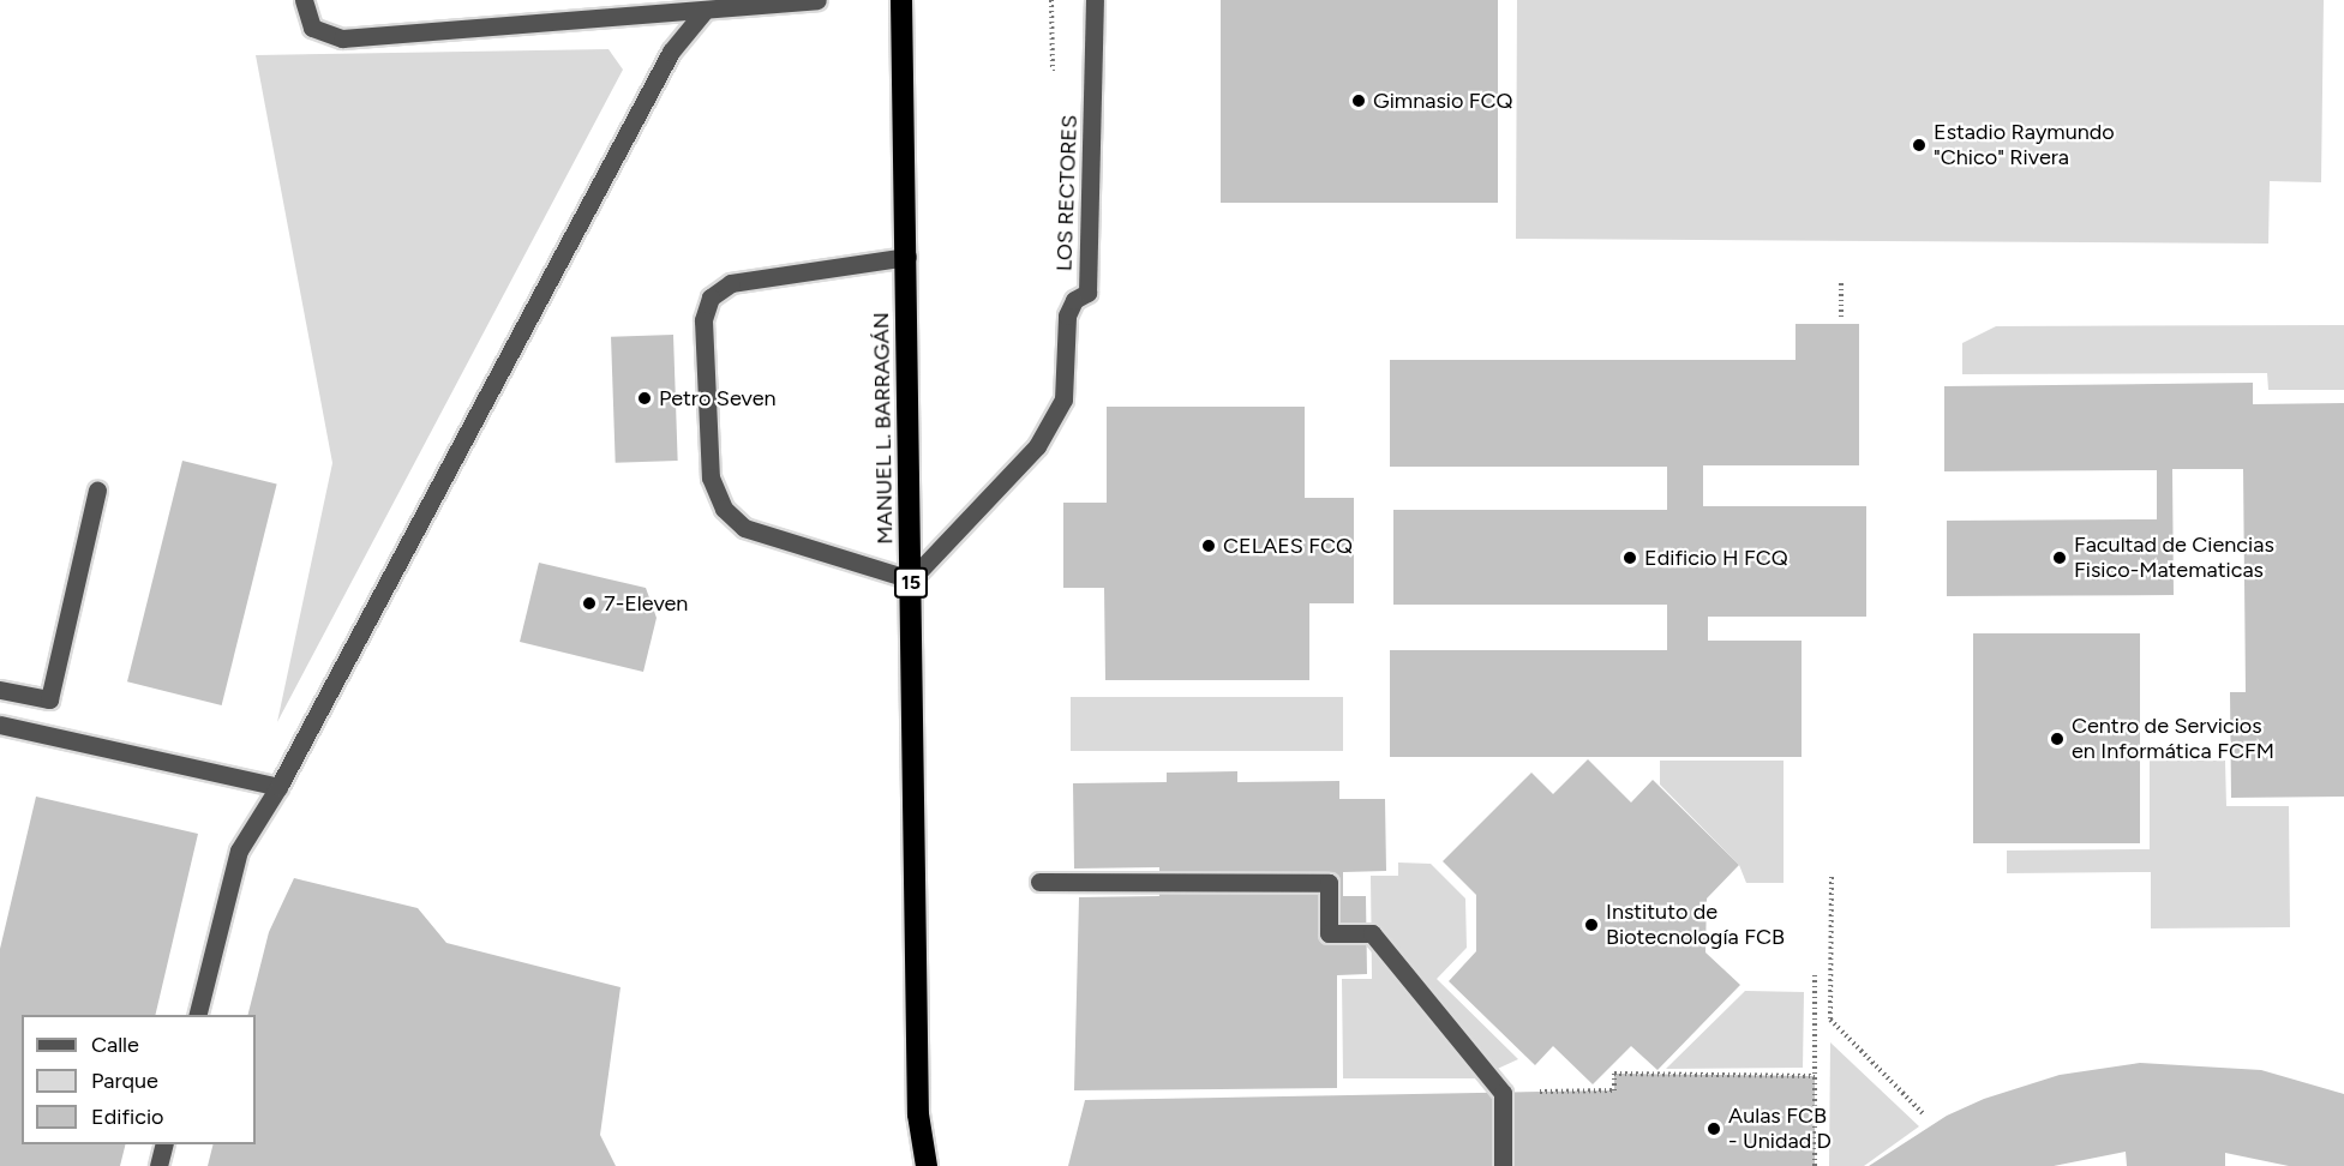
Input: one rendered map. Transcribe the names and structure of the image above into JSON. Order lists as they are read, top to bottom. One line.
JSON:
{"streets":{"highway":["MANUEL L. BARRAGÁN","15"],"street":["LOS RECTORES"]},"crossings":[["LOS RECTORES","MANUEL L. BARRAGÁN"]],"places":["Gimnasio FCQ","Estadio Raymundo \"Chico\" Rivera","Petro Seven","CELAES FCQ","Edificio H FCQ","Facultad de Ciencias Fisico-Matematicas","7-Eleven","Centro de Servicios en Informática FCFM","Instituto de Biotecnología FCB","Aulas FCB - Unidad D"],"legend":["Calle","Parque","Edificio"]}
